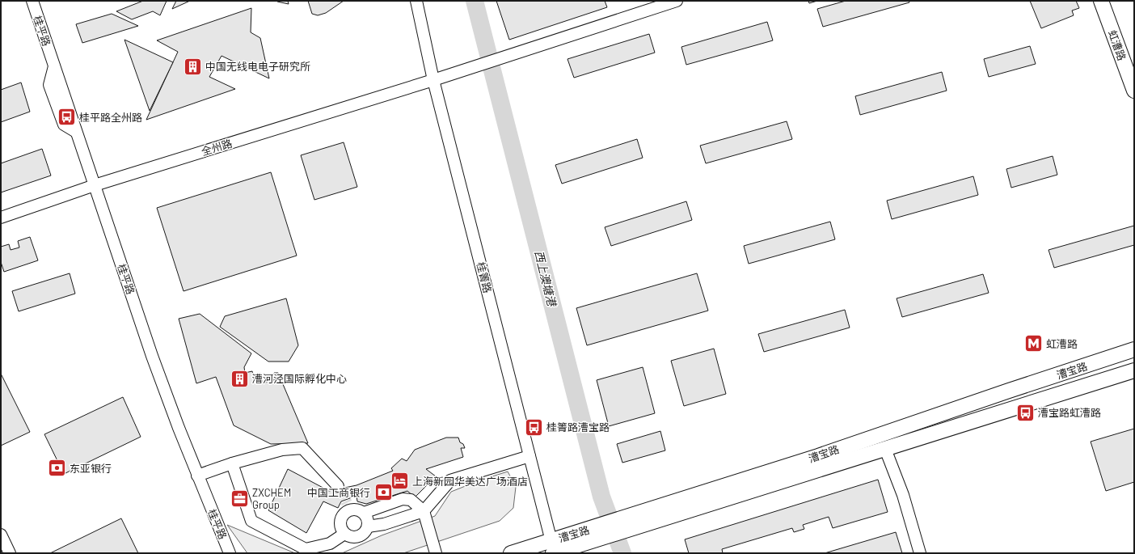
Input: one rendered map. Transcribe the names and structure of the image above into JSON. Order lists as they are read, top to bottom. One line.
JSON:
{"streets":{"main road":["虹漕路","漕宝路"],"street":["桂平路","全州路","桂箐路"]},"crossings":[["桂平路","全州路"],["全州路","桂箐路"],["桂箐路","漕宝路"]],"water":["西上澳塘港"],"places":{"building":["中国无线电电子研究所","漕河泾国际孵化中心"],"bus stop":["桂平路全州路","漕宝路虹漕路","桂箐路漕宝路"],"metro station":["虹漕路"],"bank":["东亚银行","中国工商银行"],"hotel":["上海新园华美达广场酒店"],"office":["ZXCHEM Group"]}}
